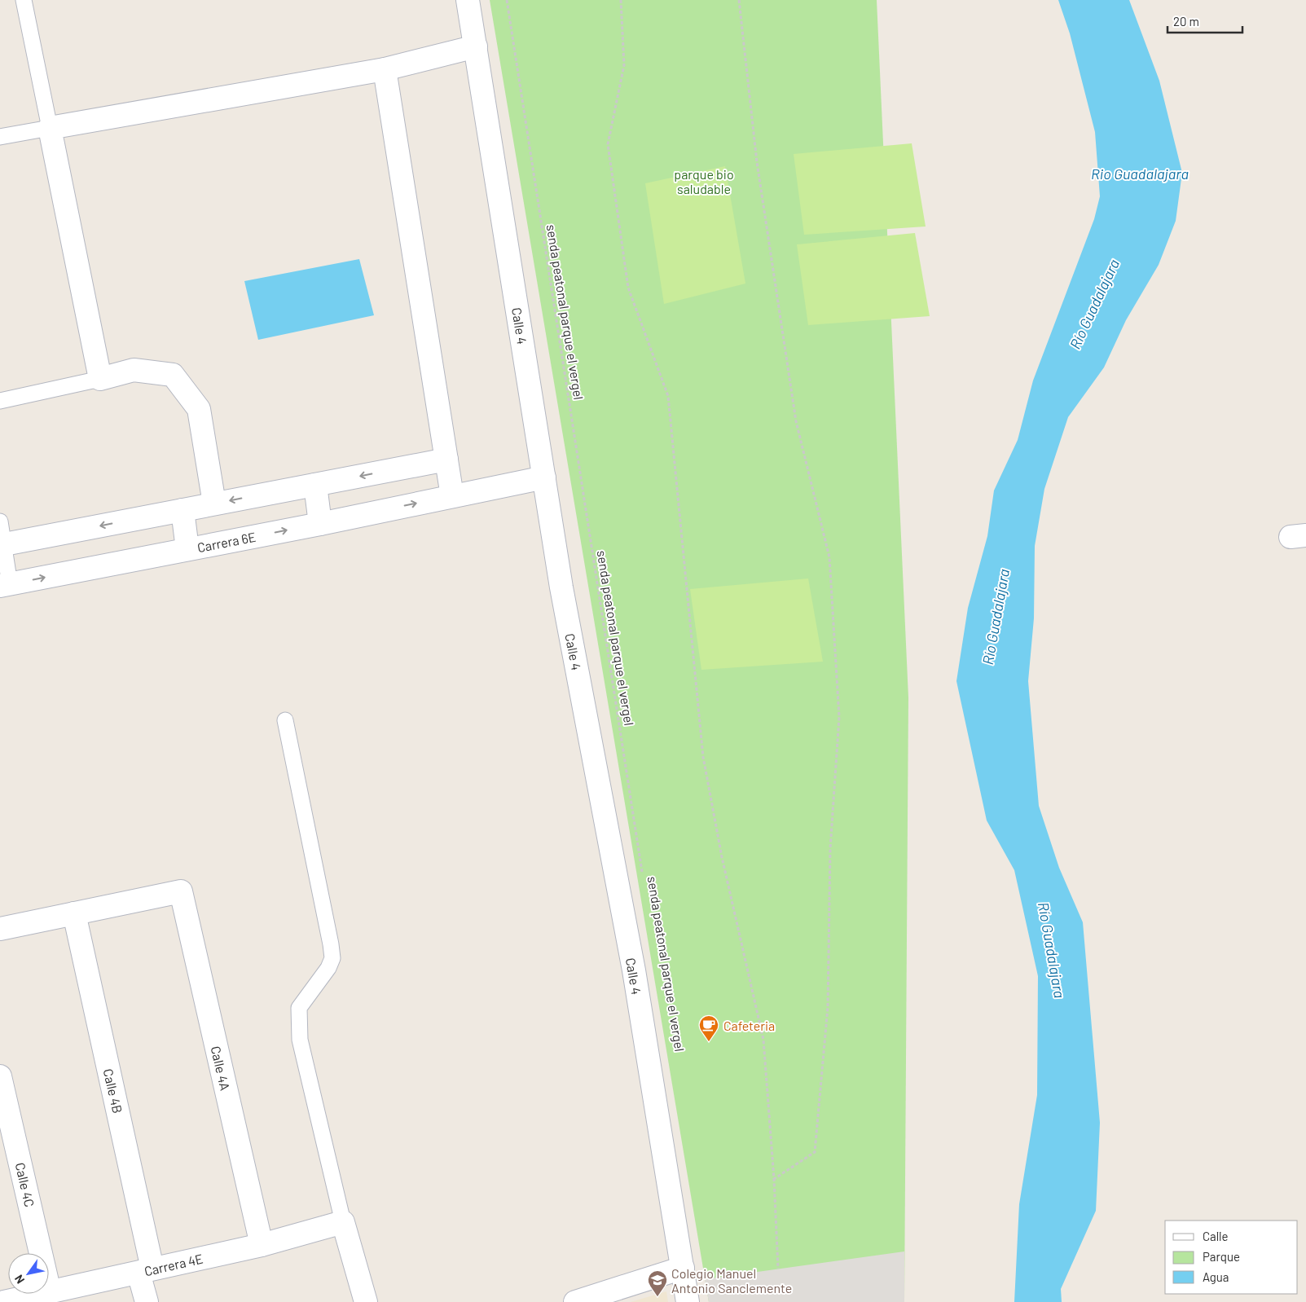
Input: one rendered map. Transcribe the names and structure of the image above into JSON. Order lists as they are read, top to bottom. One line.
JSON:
{"streets":{"street":["Calle 4","Carrera 6E","Calle 4A","Calle 4B","Calle 4C","Carrera 4E"],"path":["senda peatonal parque el vergel"]},"crossings":[["Calle 4","Carrera 6E"],["Calle 4A","Calle 4B"],["Calle 4A","Carrera 4E"],["Calle 4B","Carrera 4E"],["Calle 4C","Carrera 4E"]],"water":["Rio Guadalajara","Río Guadalajara"],"parks":["parque bio saludable"],"places":{"cafe":["Cafeteria"],"school or university":["Colegio Manuel Antonio Sanclemente"]},"legend":["Calle","Parque","Agua"],"scale_bar":"20 m","north":"bottom left"}
